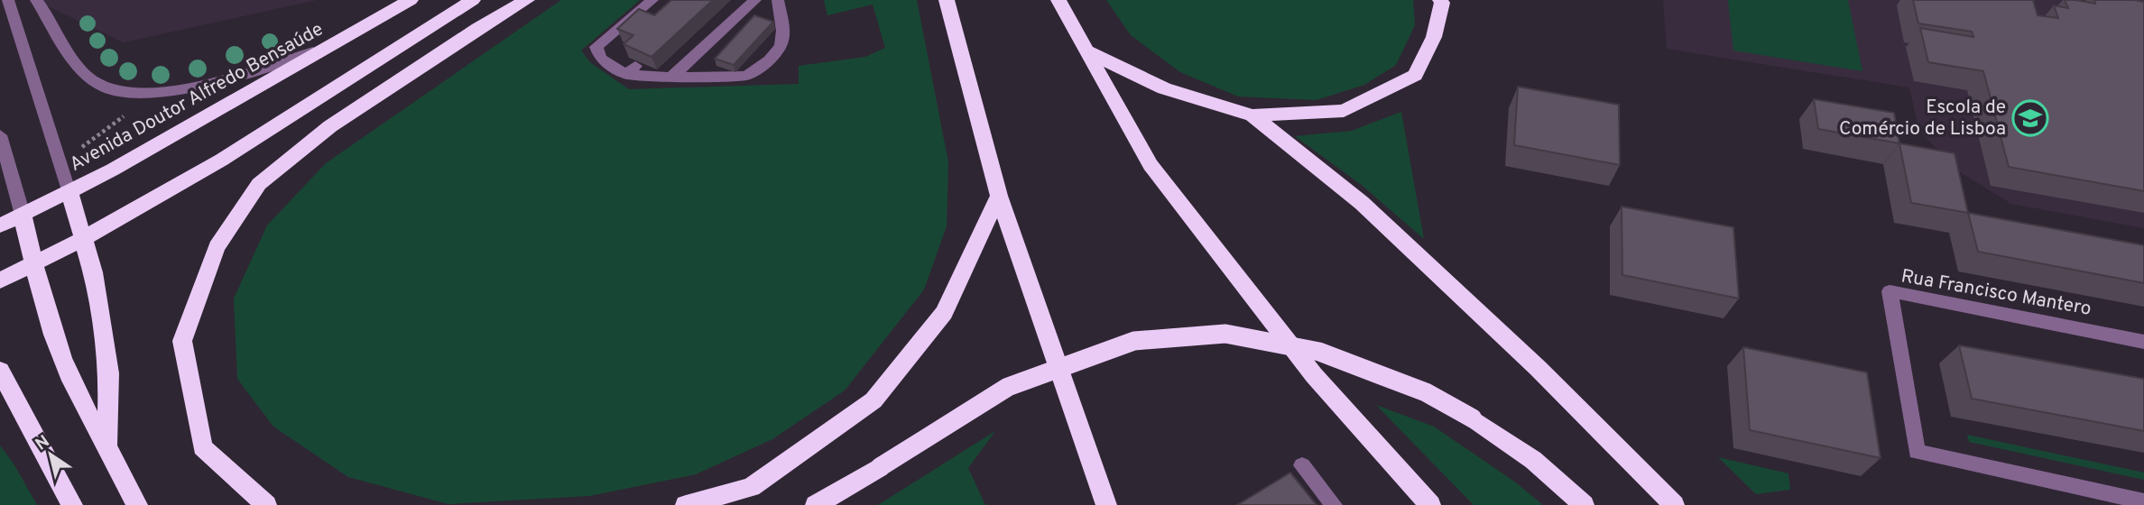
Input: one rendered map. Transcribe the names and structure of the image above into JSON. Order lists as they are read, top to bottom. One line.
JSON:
{"streets":{"highway":["Avenida Doutor Alfredo Bensaúde"],"street":["Rua Francisco Mantero"]},"places":{"school or university":["Escola de Comércio de Lisboa"]},"north":"top left"}
